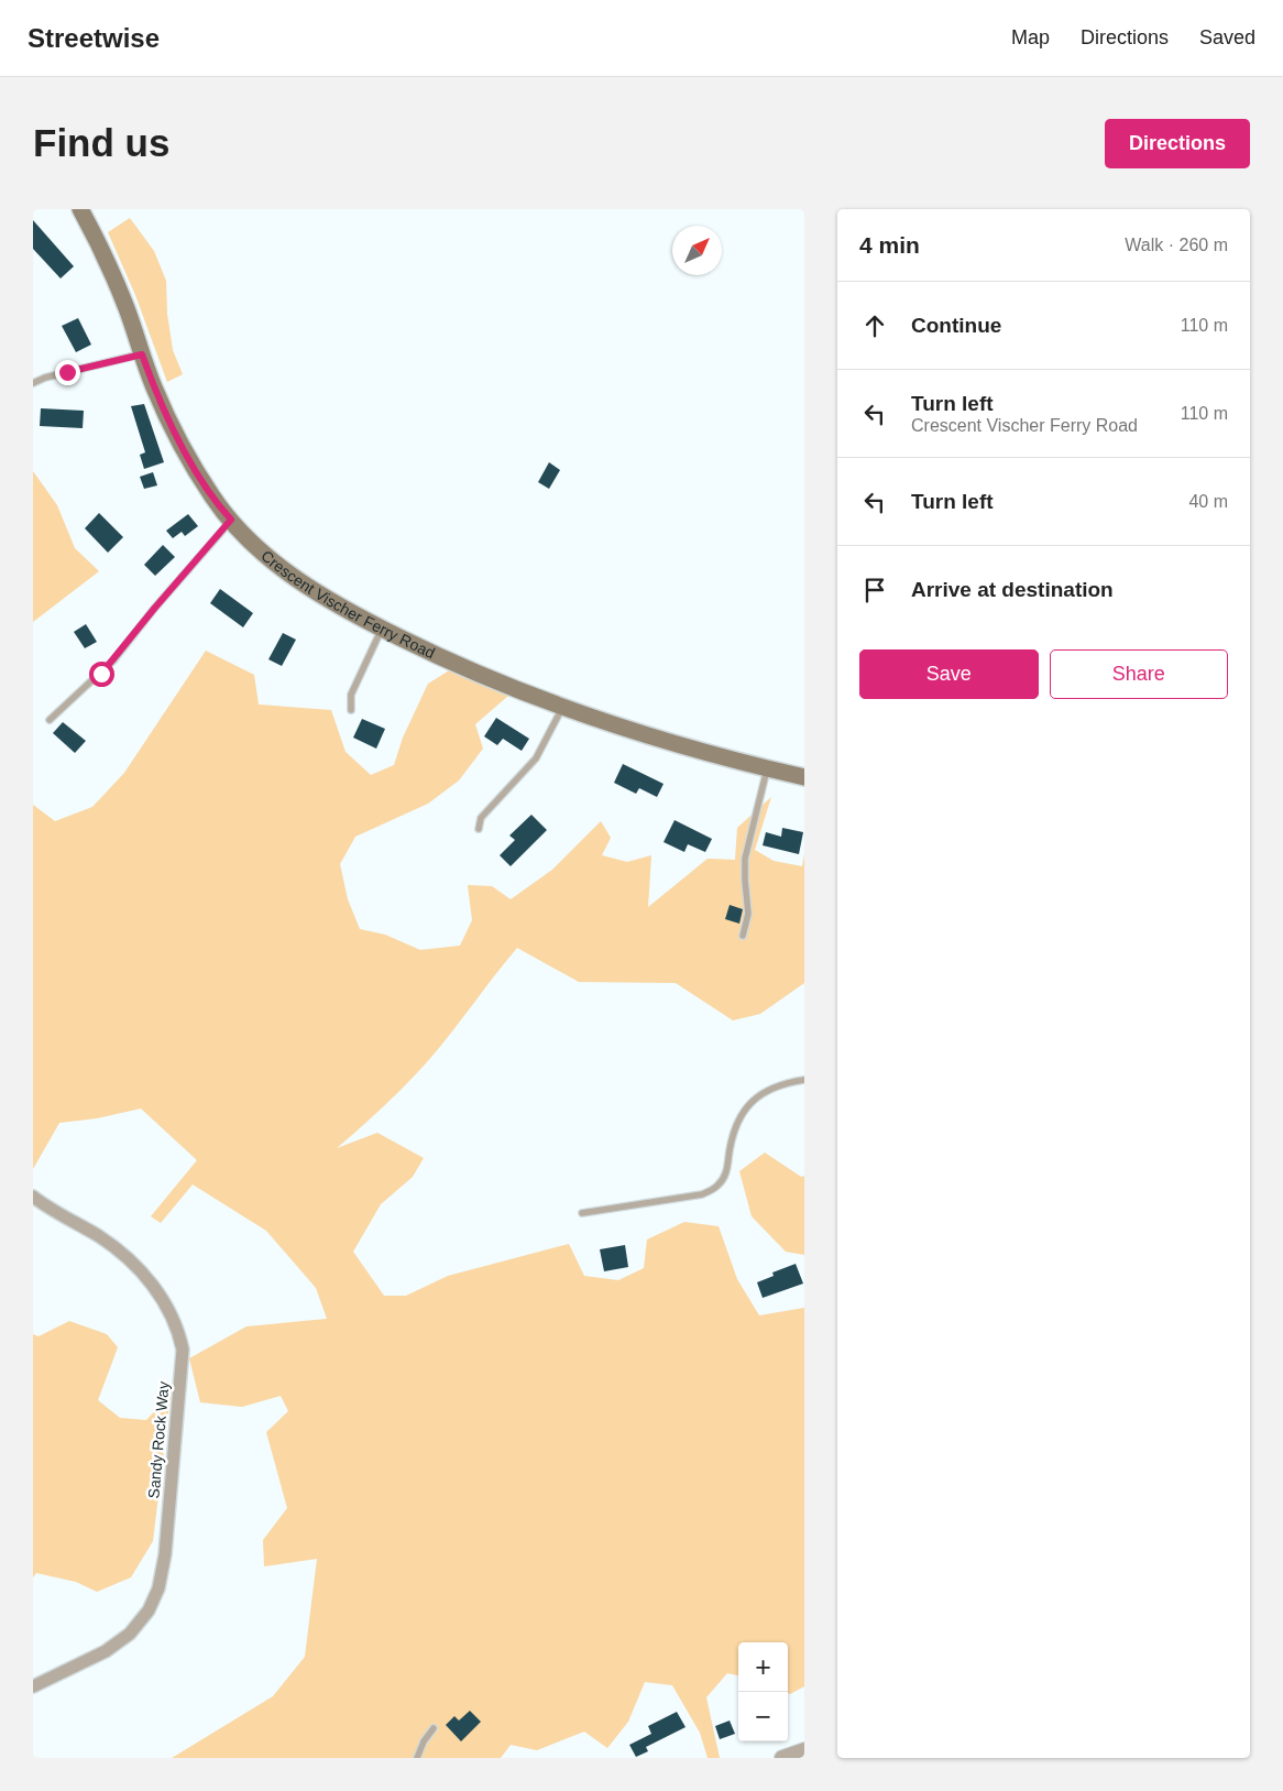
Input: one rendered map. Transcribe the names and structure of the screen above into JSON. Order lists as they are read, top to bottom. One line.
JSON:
{"streets":{"main road":["Crescent Vischer Ferry Road"],"street":["Sandy Rock Way"]},"north":"top right","page":{"header":"Streetwise","nav":["Map","Directions","Saved"],"buttons":["Directions",["Save","Share"]],"title":"Find us","heading":["4 min","Walk · 260 m"],"list":[["Continue","110 m"],["Turn left","Crescent Vischer Ferry Road","110 m"],["Turn left","40 m"],"Arrive at destination"],"map_buttons":["+","−"]}}
